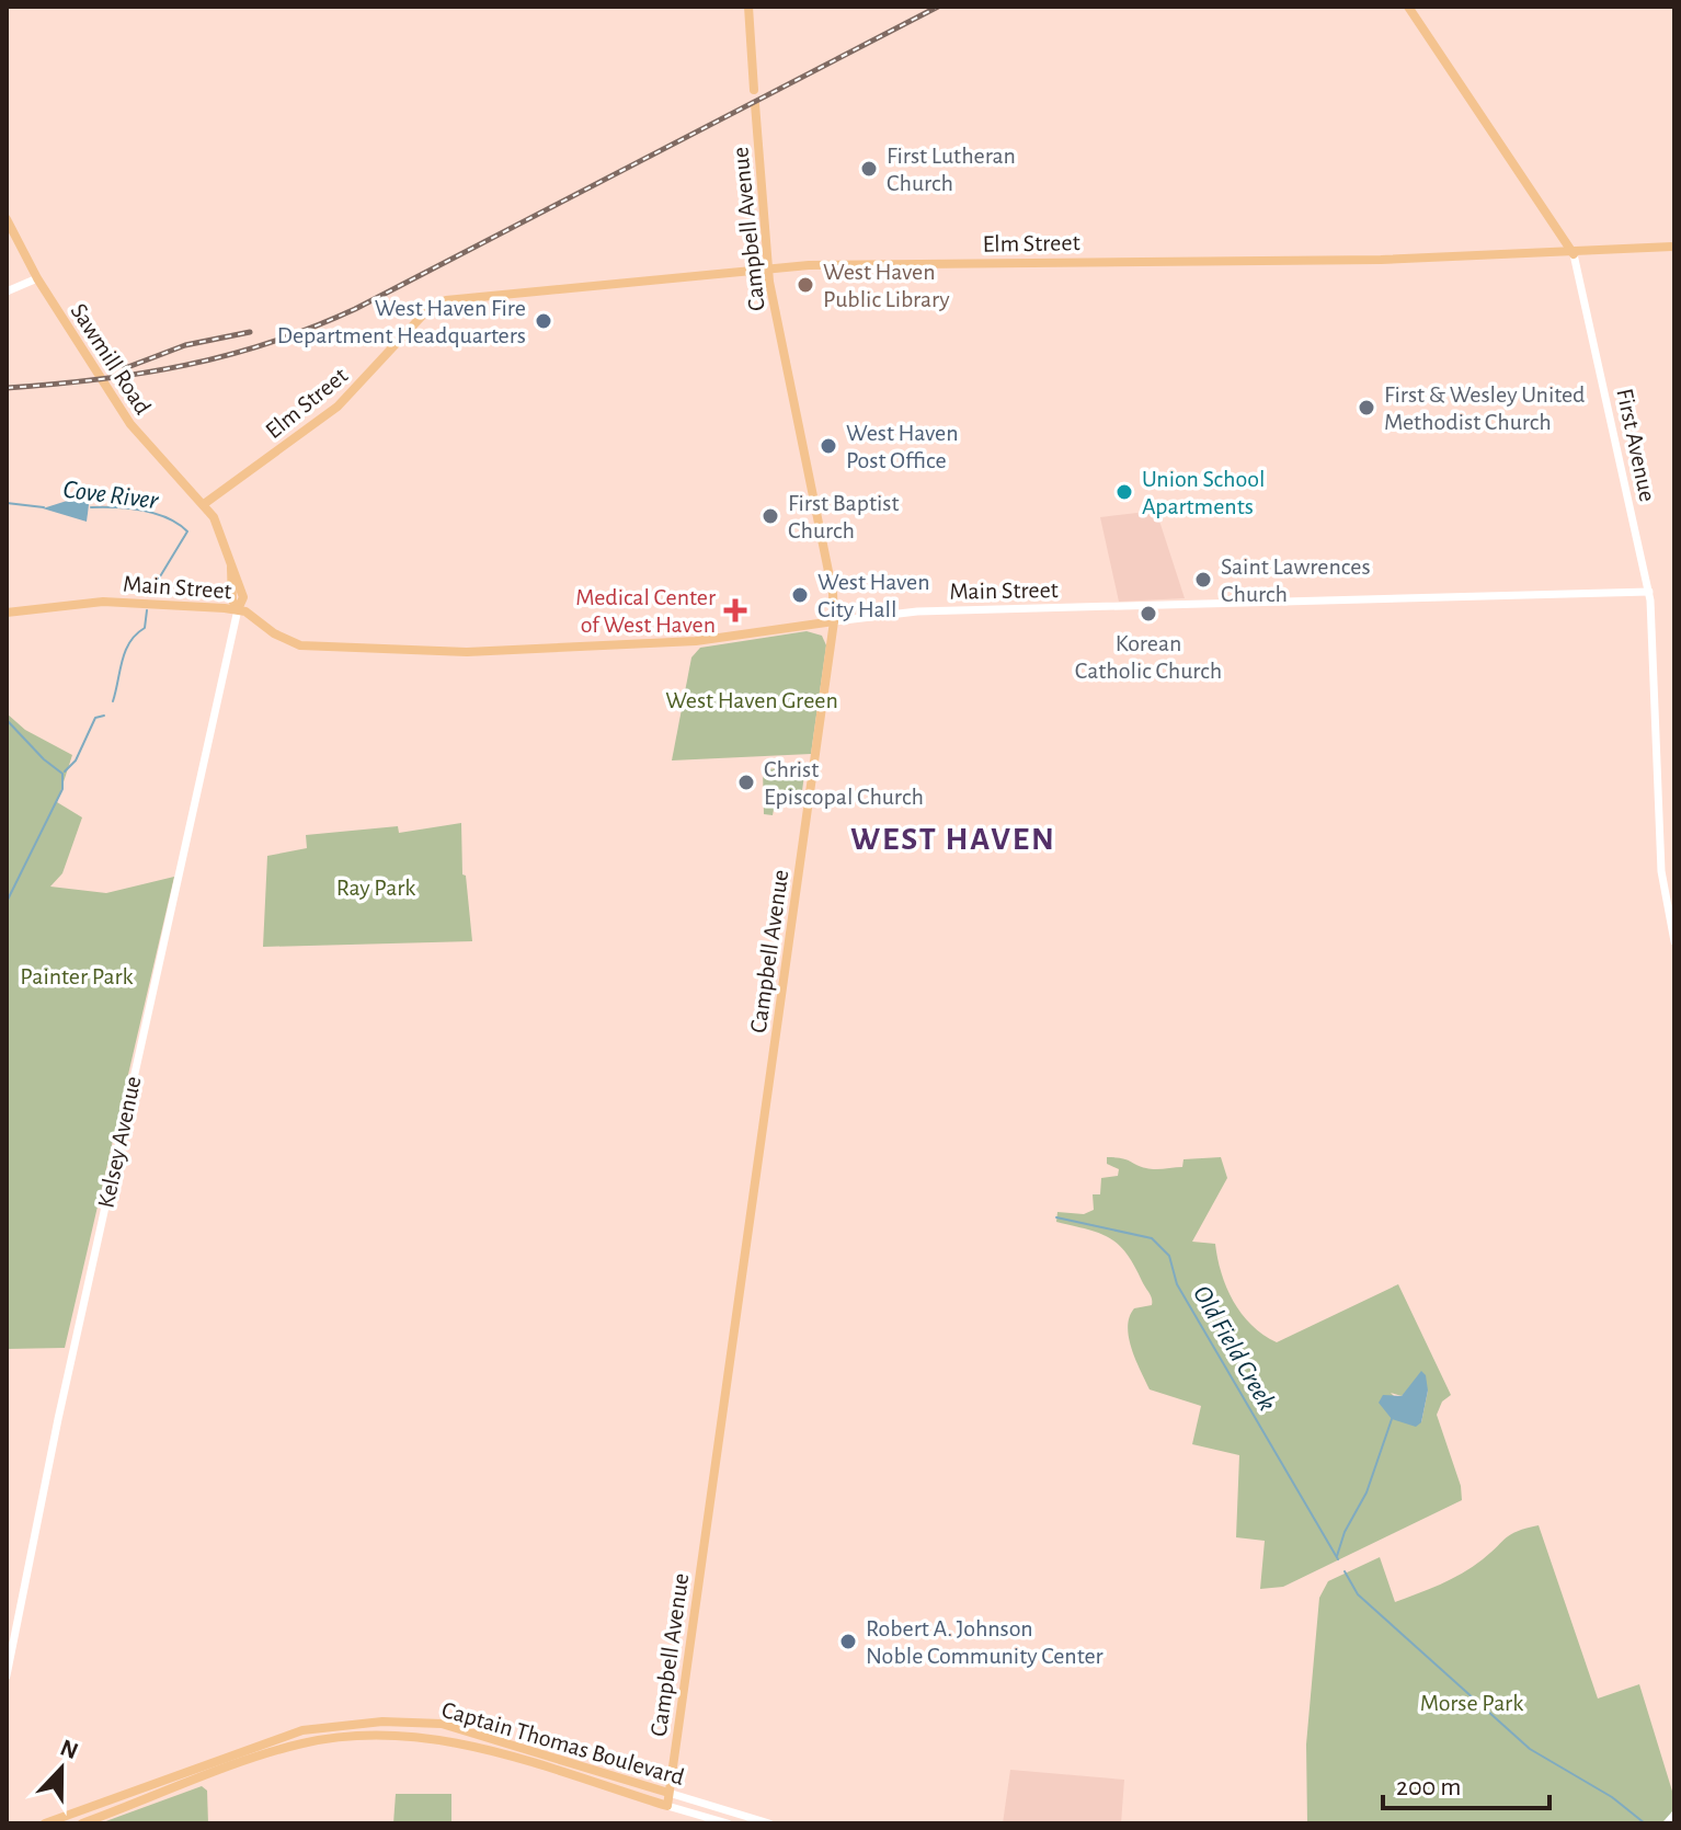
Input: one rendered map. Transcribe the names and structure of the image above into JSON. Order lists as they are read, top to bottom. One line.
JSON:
{"streets":{"main road":["Campbell Avenue","Elm Street","Sawmill Road","First Avenue","Main Street","Captain Thomas Boulevard"],"street":["Kelsey Avenue"]},"crossings":[["Campbell Avenue","Elm Street"],["Campbell Avenue","Main Street"],["Campbell Avenue","Captain Thomas Boulevard"],["Elm Street","Sawmill Road"],["Elm Street","First Avenue"],["Sawmill Road","Main Street"],["Sawmill Road","Kelsey Avenue"],["First Avenue","Main Street"],["Main Street","Kelsey Avenue"]],"districts":["WEST HAVEN"],"water":["Cove River","Old Field Creek"],"parks":["West Haven Green","Ray Park","Painter Park","Morse Park"],"places":{"other":["First Lutheran Church","West Haven Public Library","West Haven Fire Department Headquarters","First & Wesley United Methodist Church","West Haven Post Office","Union School Apartments","First Baptist Church","Saint Lawrences Church","West Haven City Hall","Korean Catholic Church","Christ Episcopal Church","Robert A. Johnson Noble Community Center"],"health":["Medical Center of West Haven"]},"scale_bar":"200 m","north":"top"}
